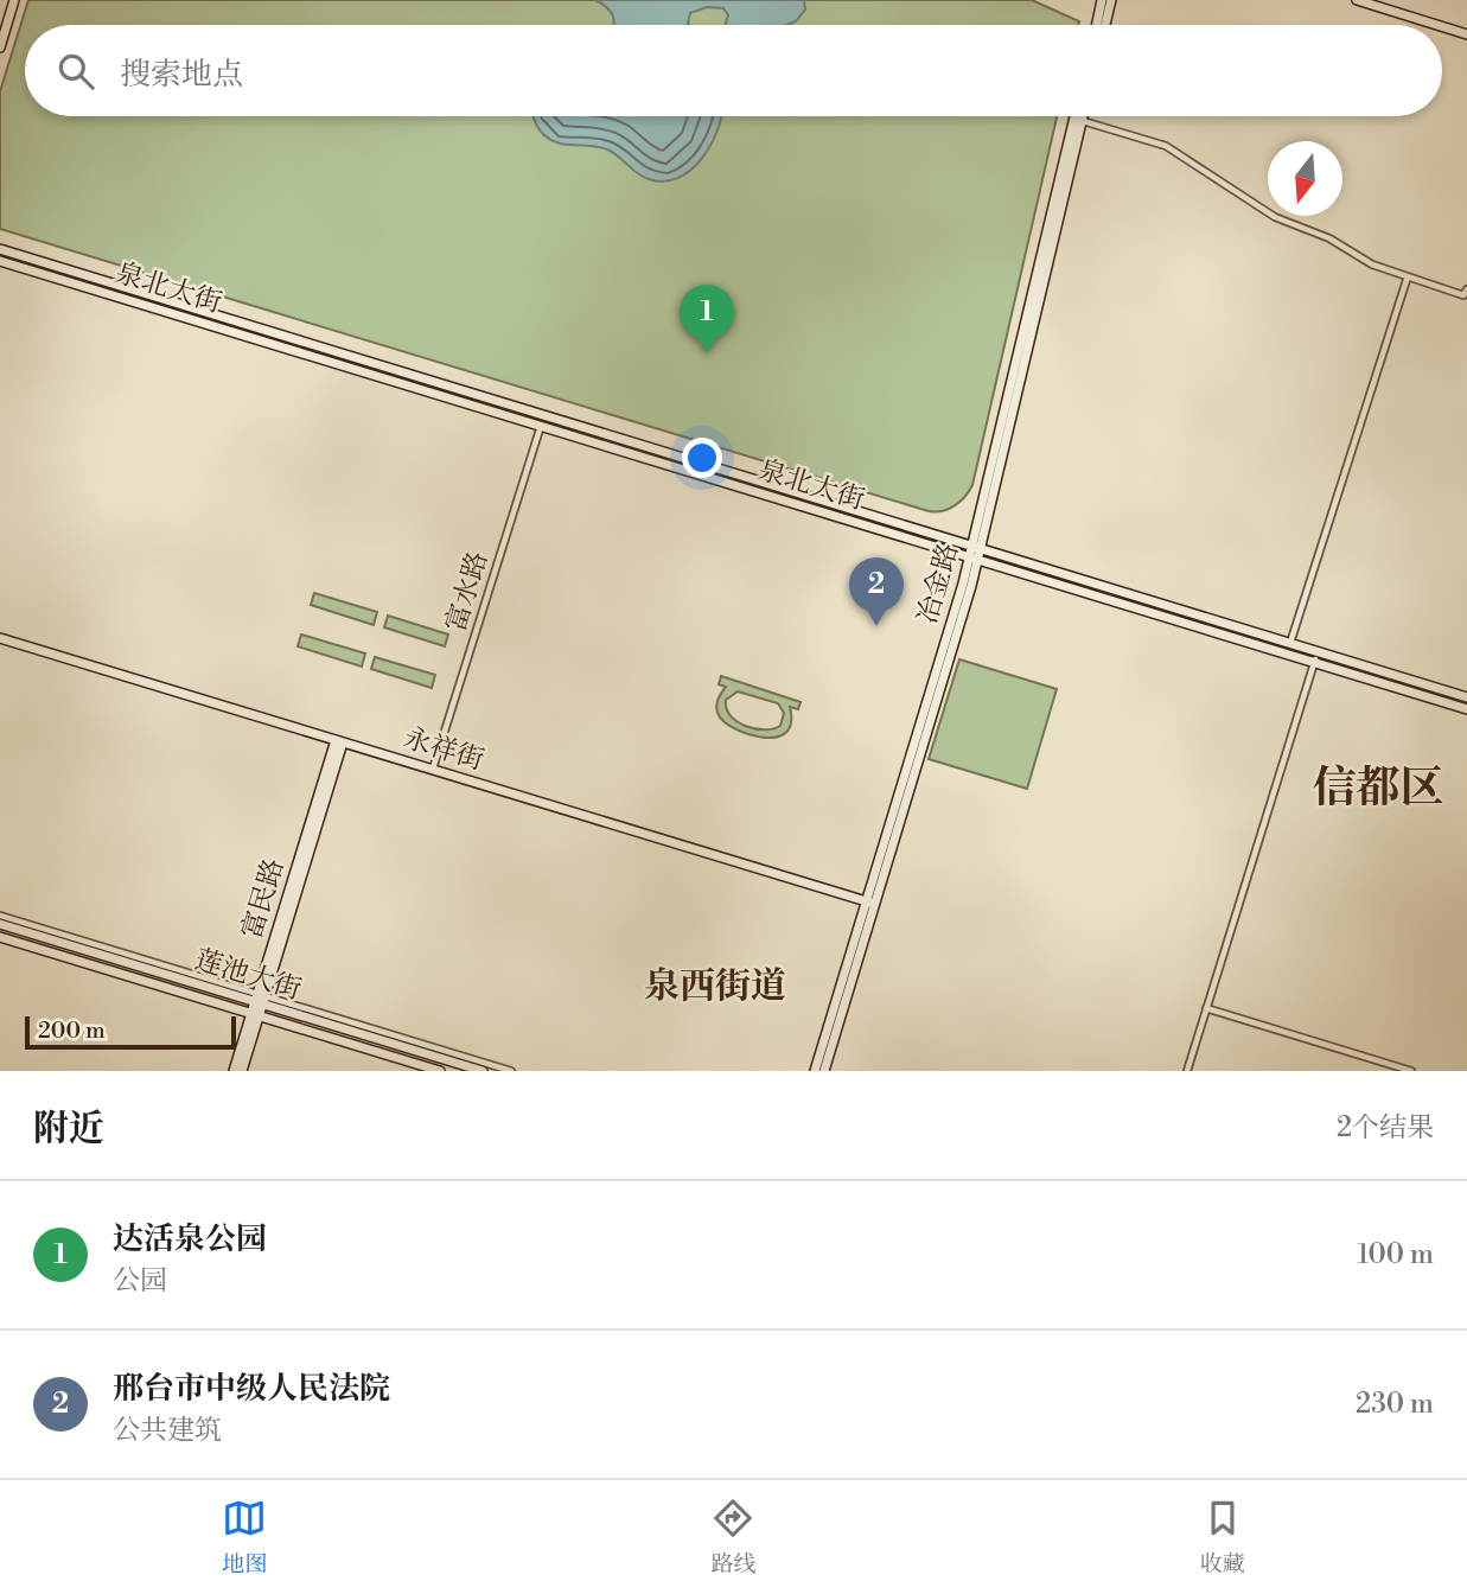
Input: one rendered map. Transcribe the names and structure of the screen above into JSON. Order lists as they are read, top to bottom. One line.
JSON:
{"streets":{"main road":["泉北大街","冶金路","永祥街","富民路","莲池大街"],"street":["富水路"]},"crossings":[["泉北大街","冶金路"],["泉北大街","富水路"],["冶金路","永祥街"],["富水路","永祥街"],["永祥街","富民路"],["富民路","莲池大街"]],"districts":["信都区","泉西街道"],"scale_bar":"200 m","north":"bottom","page":{"search":"搜索地点","pins":["1","2"],"scale":"200 m","heading":["附近","2个结果"],"list":[{"mark":"1","name":"达活泉公园","note":"公园","value":"100 m"},{"mark":"2","name":"邢台市中级人民法院","note":"公共建筑","value":"230 m"}],"nav":["地图","路线","收藏"]}}
